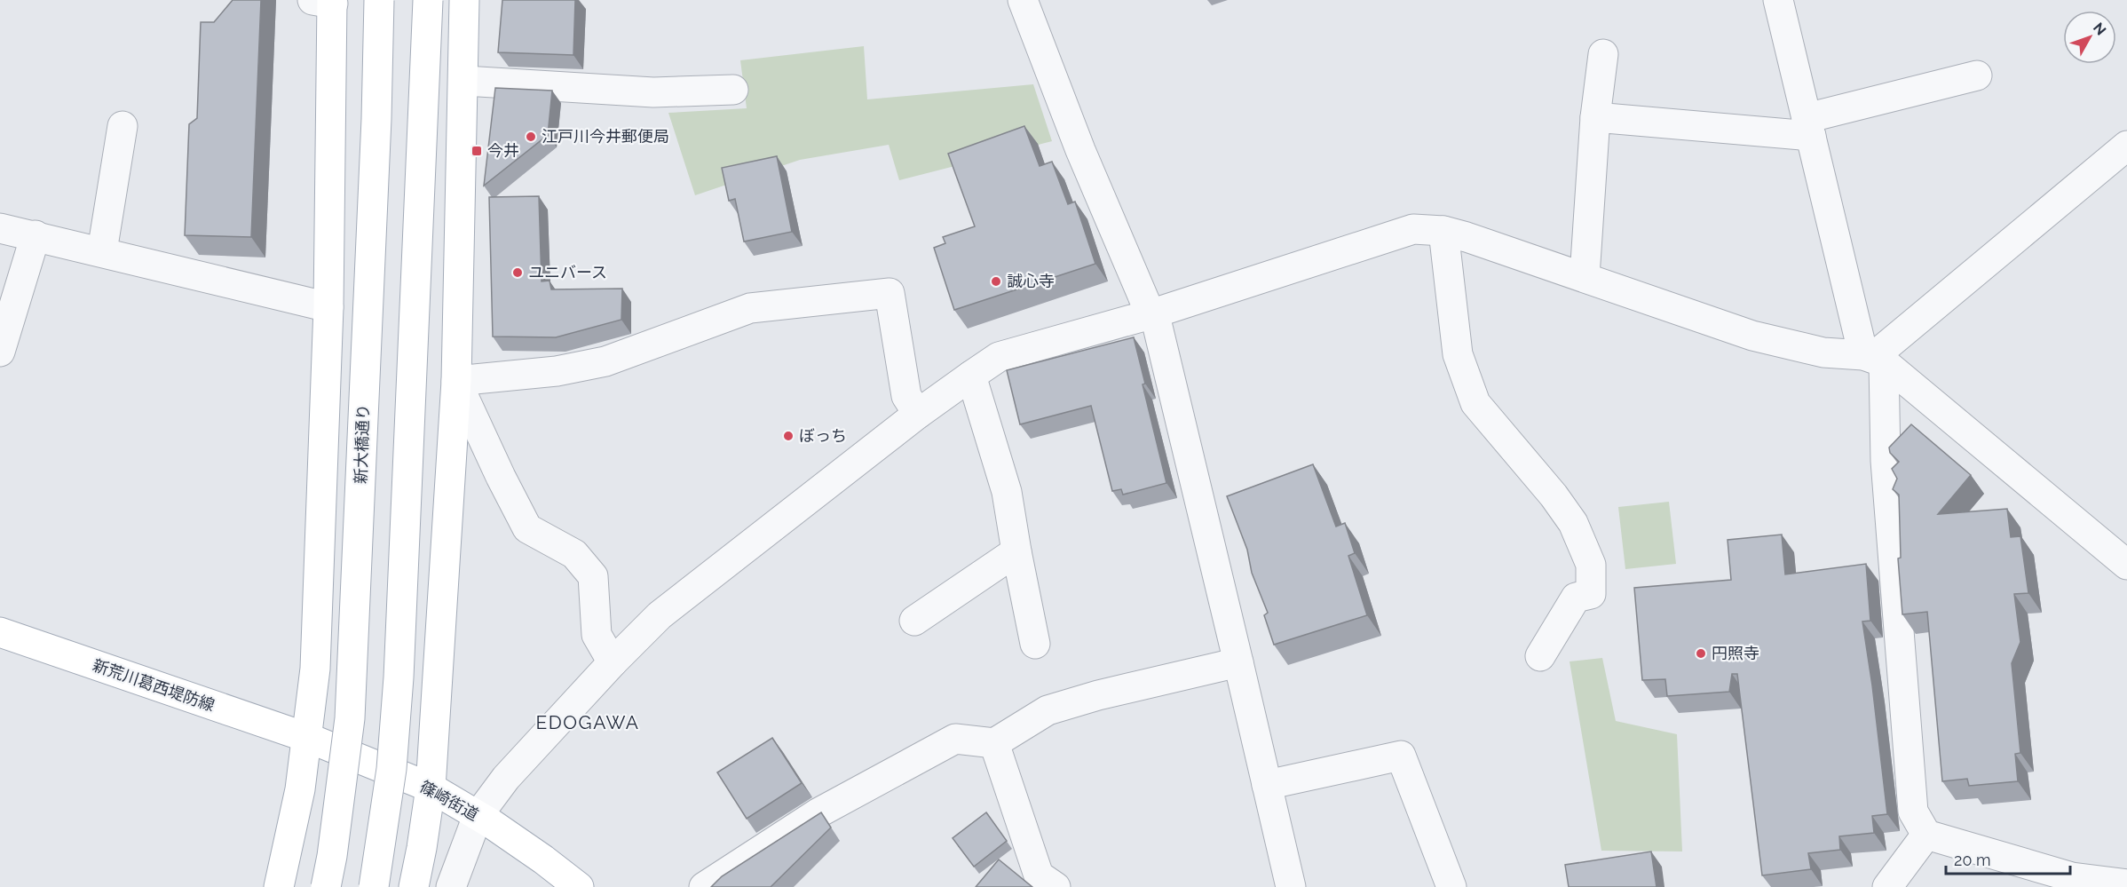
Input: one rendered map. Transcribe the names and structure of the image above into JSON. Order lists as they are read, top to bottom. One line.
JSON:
{"streets":{"main road":["新大橋通り","新荒川葛西堤防線","篠崎街道"]},"crossings":[["新荒川葛西堤防線","篠崎街道"]],"districts":["EDOGAWA"],"places":{"other":["江戸川今井郵便局","ユニバース","誠心寺","ぼっち","円照寺"],"transit":["今井"]},"scale_bar":"20 m","north":"top right"}
